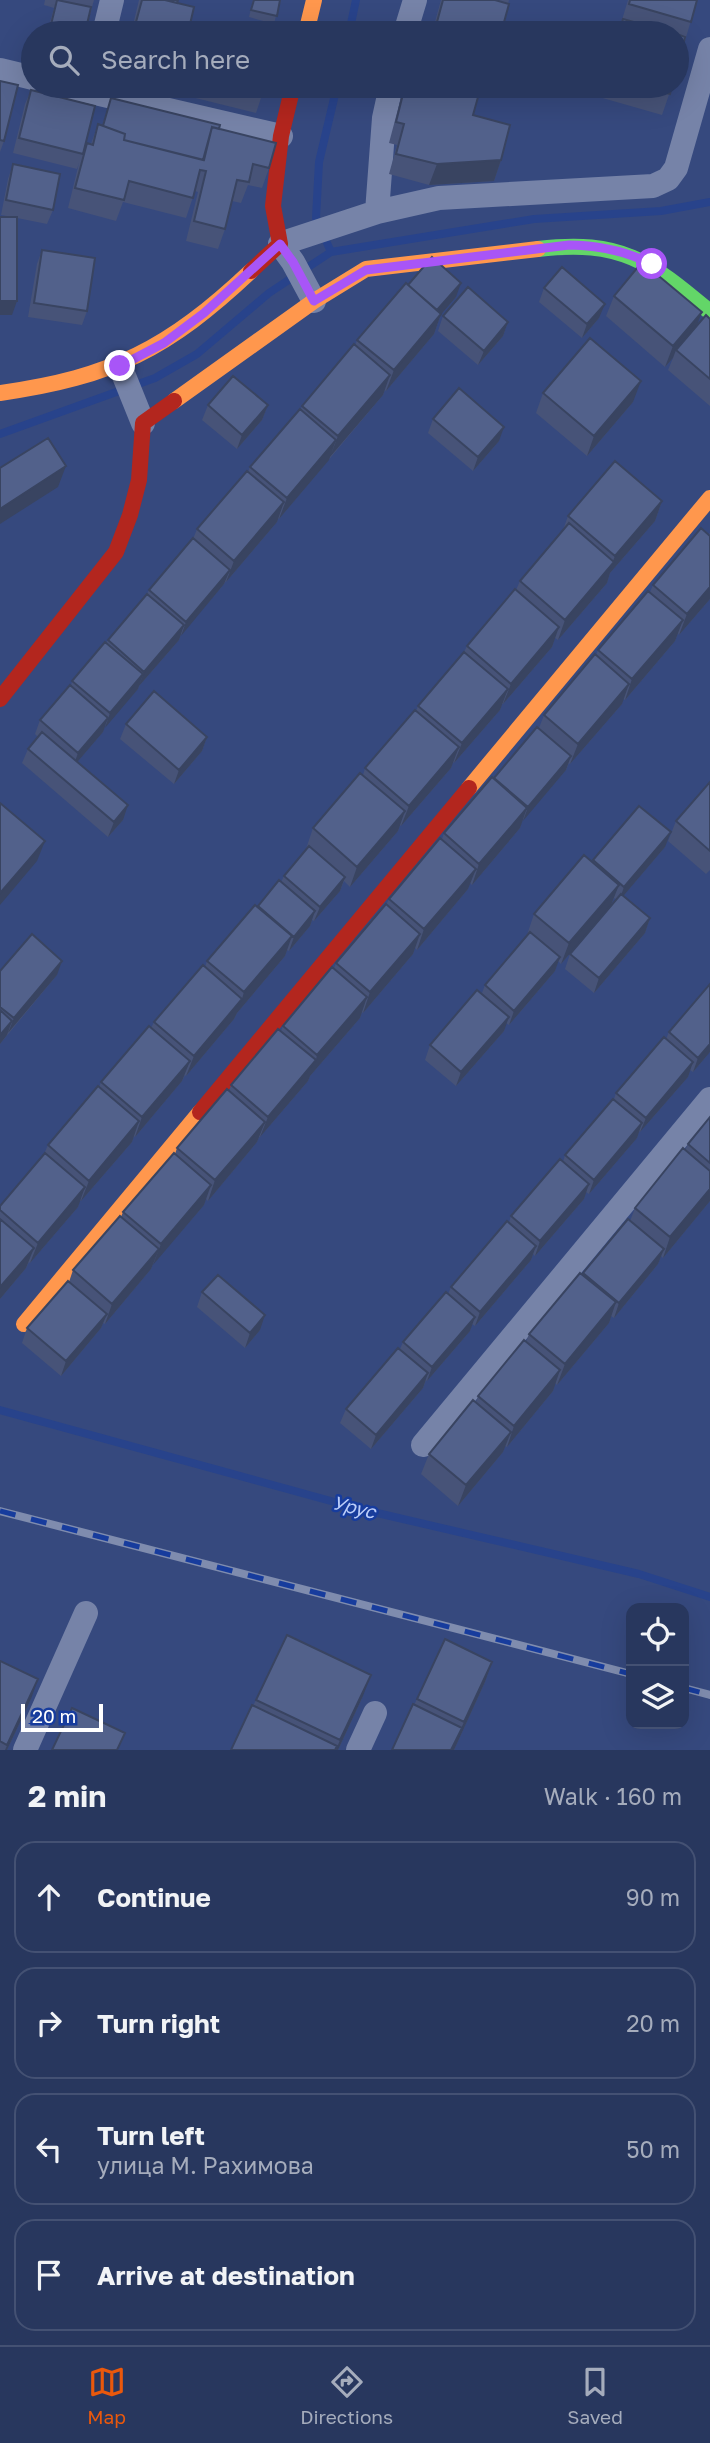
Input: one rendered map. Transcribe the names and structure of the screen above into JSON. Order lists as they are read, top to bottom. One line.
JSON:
{"water":["Урус"],"scale_bar":"20 m","page":{"search":"Search here","scale":"20 m","heading":["2 min","Walk · 160 m"],"list":[["Continue","90 m"],["Turn right","20 m"],["Turn left","улица М. Рахимова","50 m"],"Arrive at destination"],"nav":["Map","Directions","Saved"]}}
